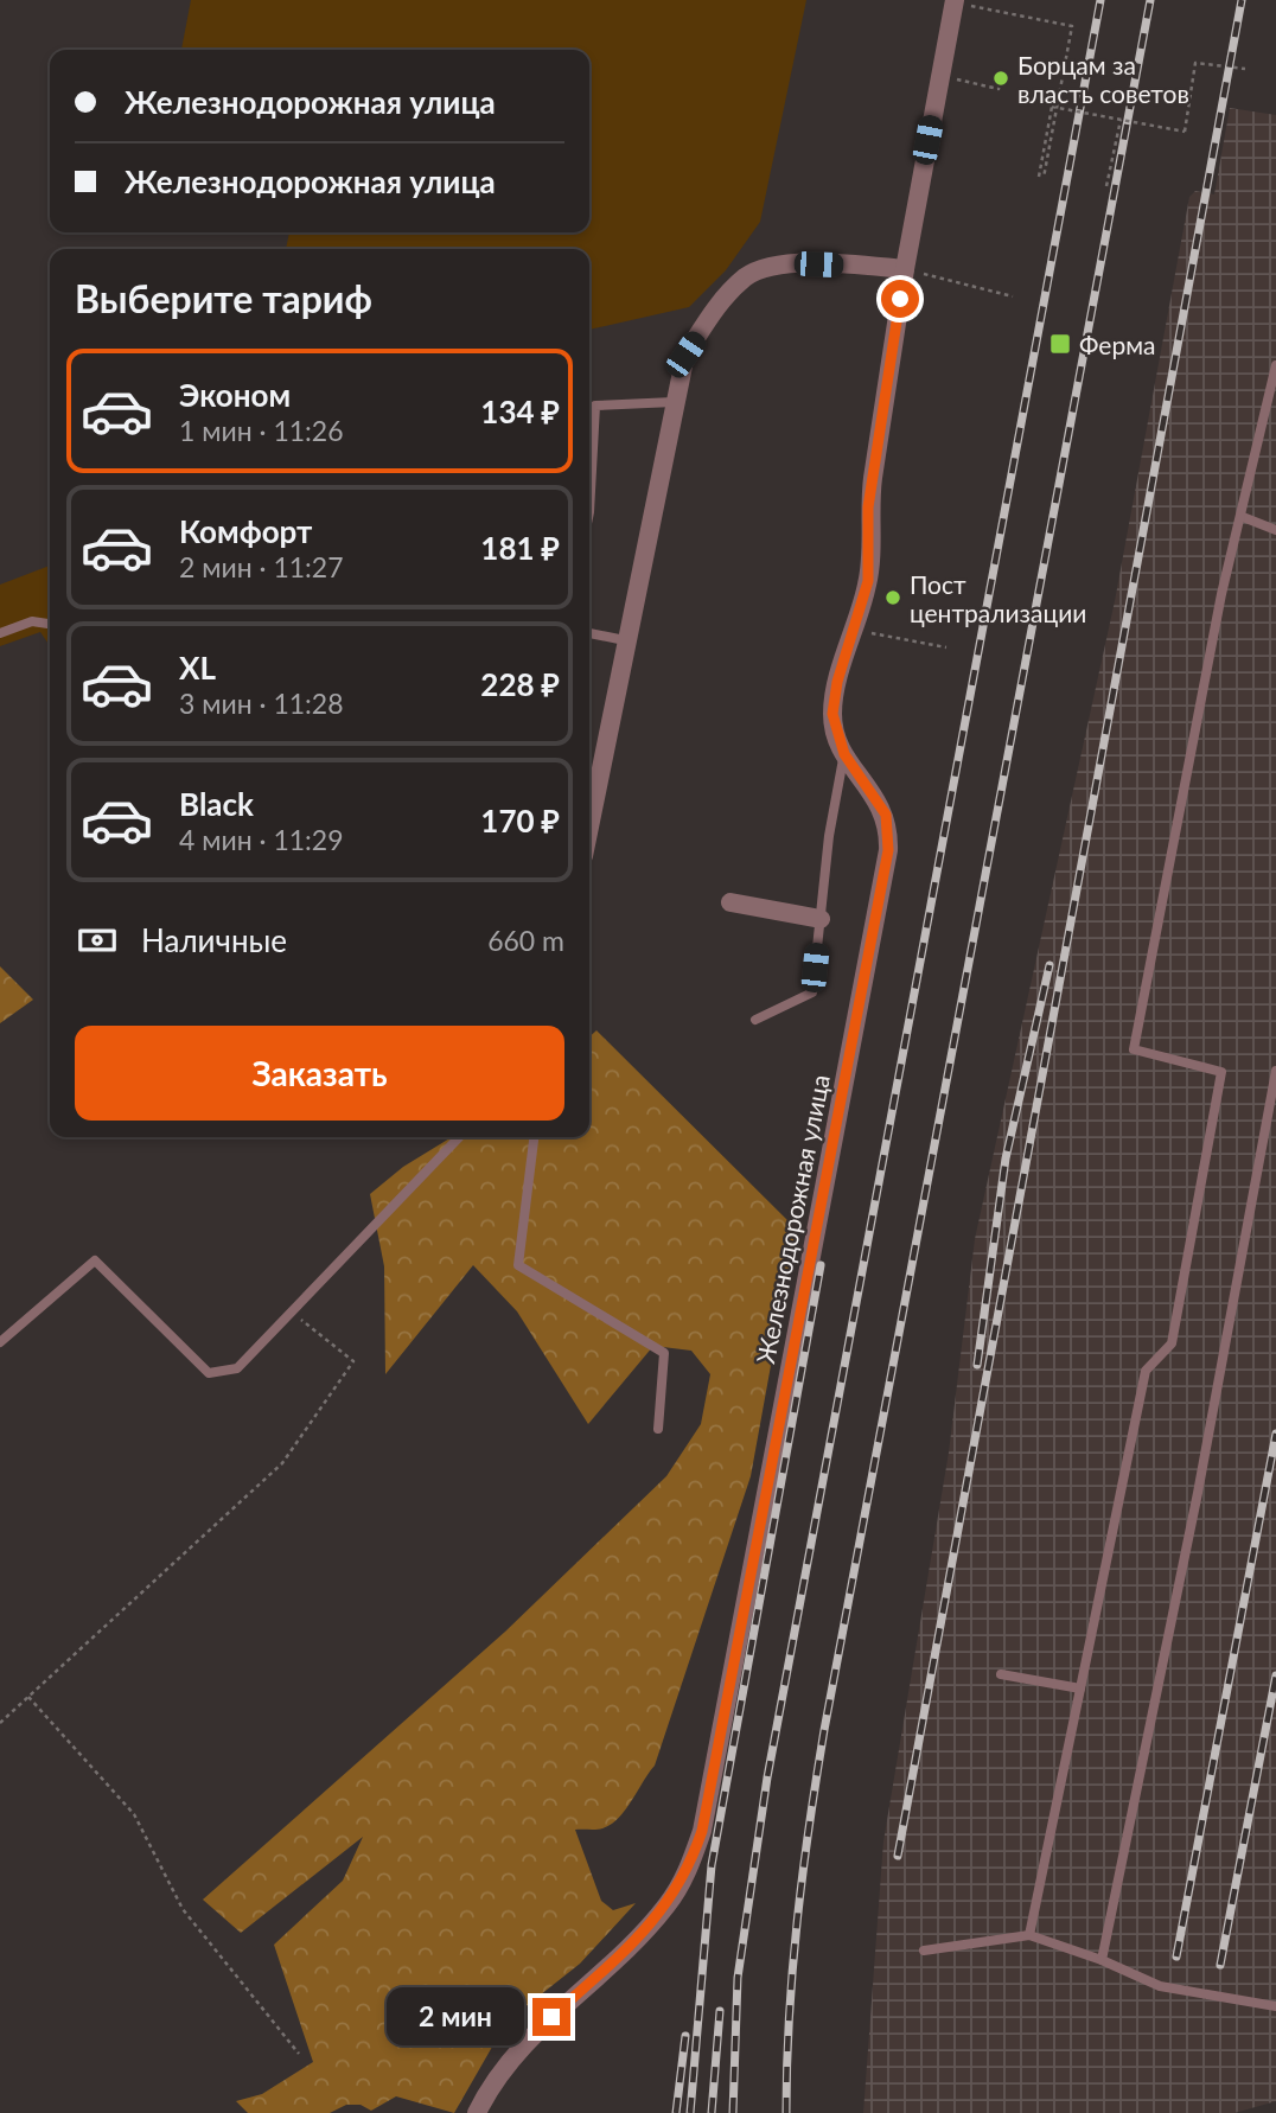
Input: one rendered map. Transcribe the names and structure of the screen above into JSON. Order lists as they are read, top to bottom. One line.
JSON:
{"streets":{"street":["Железнодорожная улица"]},"places":{"other":["Борцам за власть советов","Пост централизации"],"transit":["Ферма"]},"page":{"banner":["Железнодорожная улица","Железнодорожная улица"],"heading":"Выберите тариф","list":[{"name":"Эконом","note":"1 мин · 11:26","value":"134 ₽"},{"name":"Комфорт","note":"2 мин · 11:27","value":"181 ₽"},{"name":"XL","note":"3 мин · 11:28","value":"228 ₽"},{"name":"Black","note":"4 мин · 11:29","value":"170 ₽"}],"pay":["Наличные","660 m"],"buttons":"Заказать","bubble":"2 мин"}}
